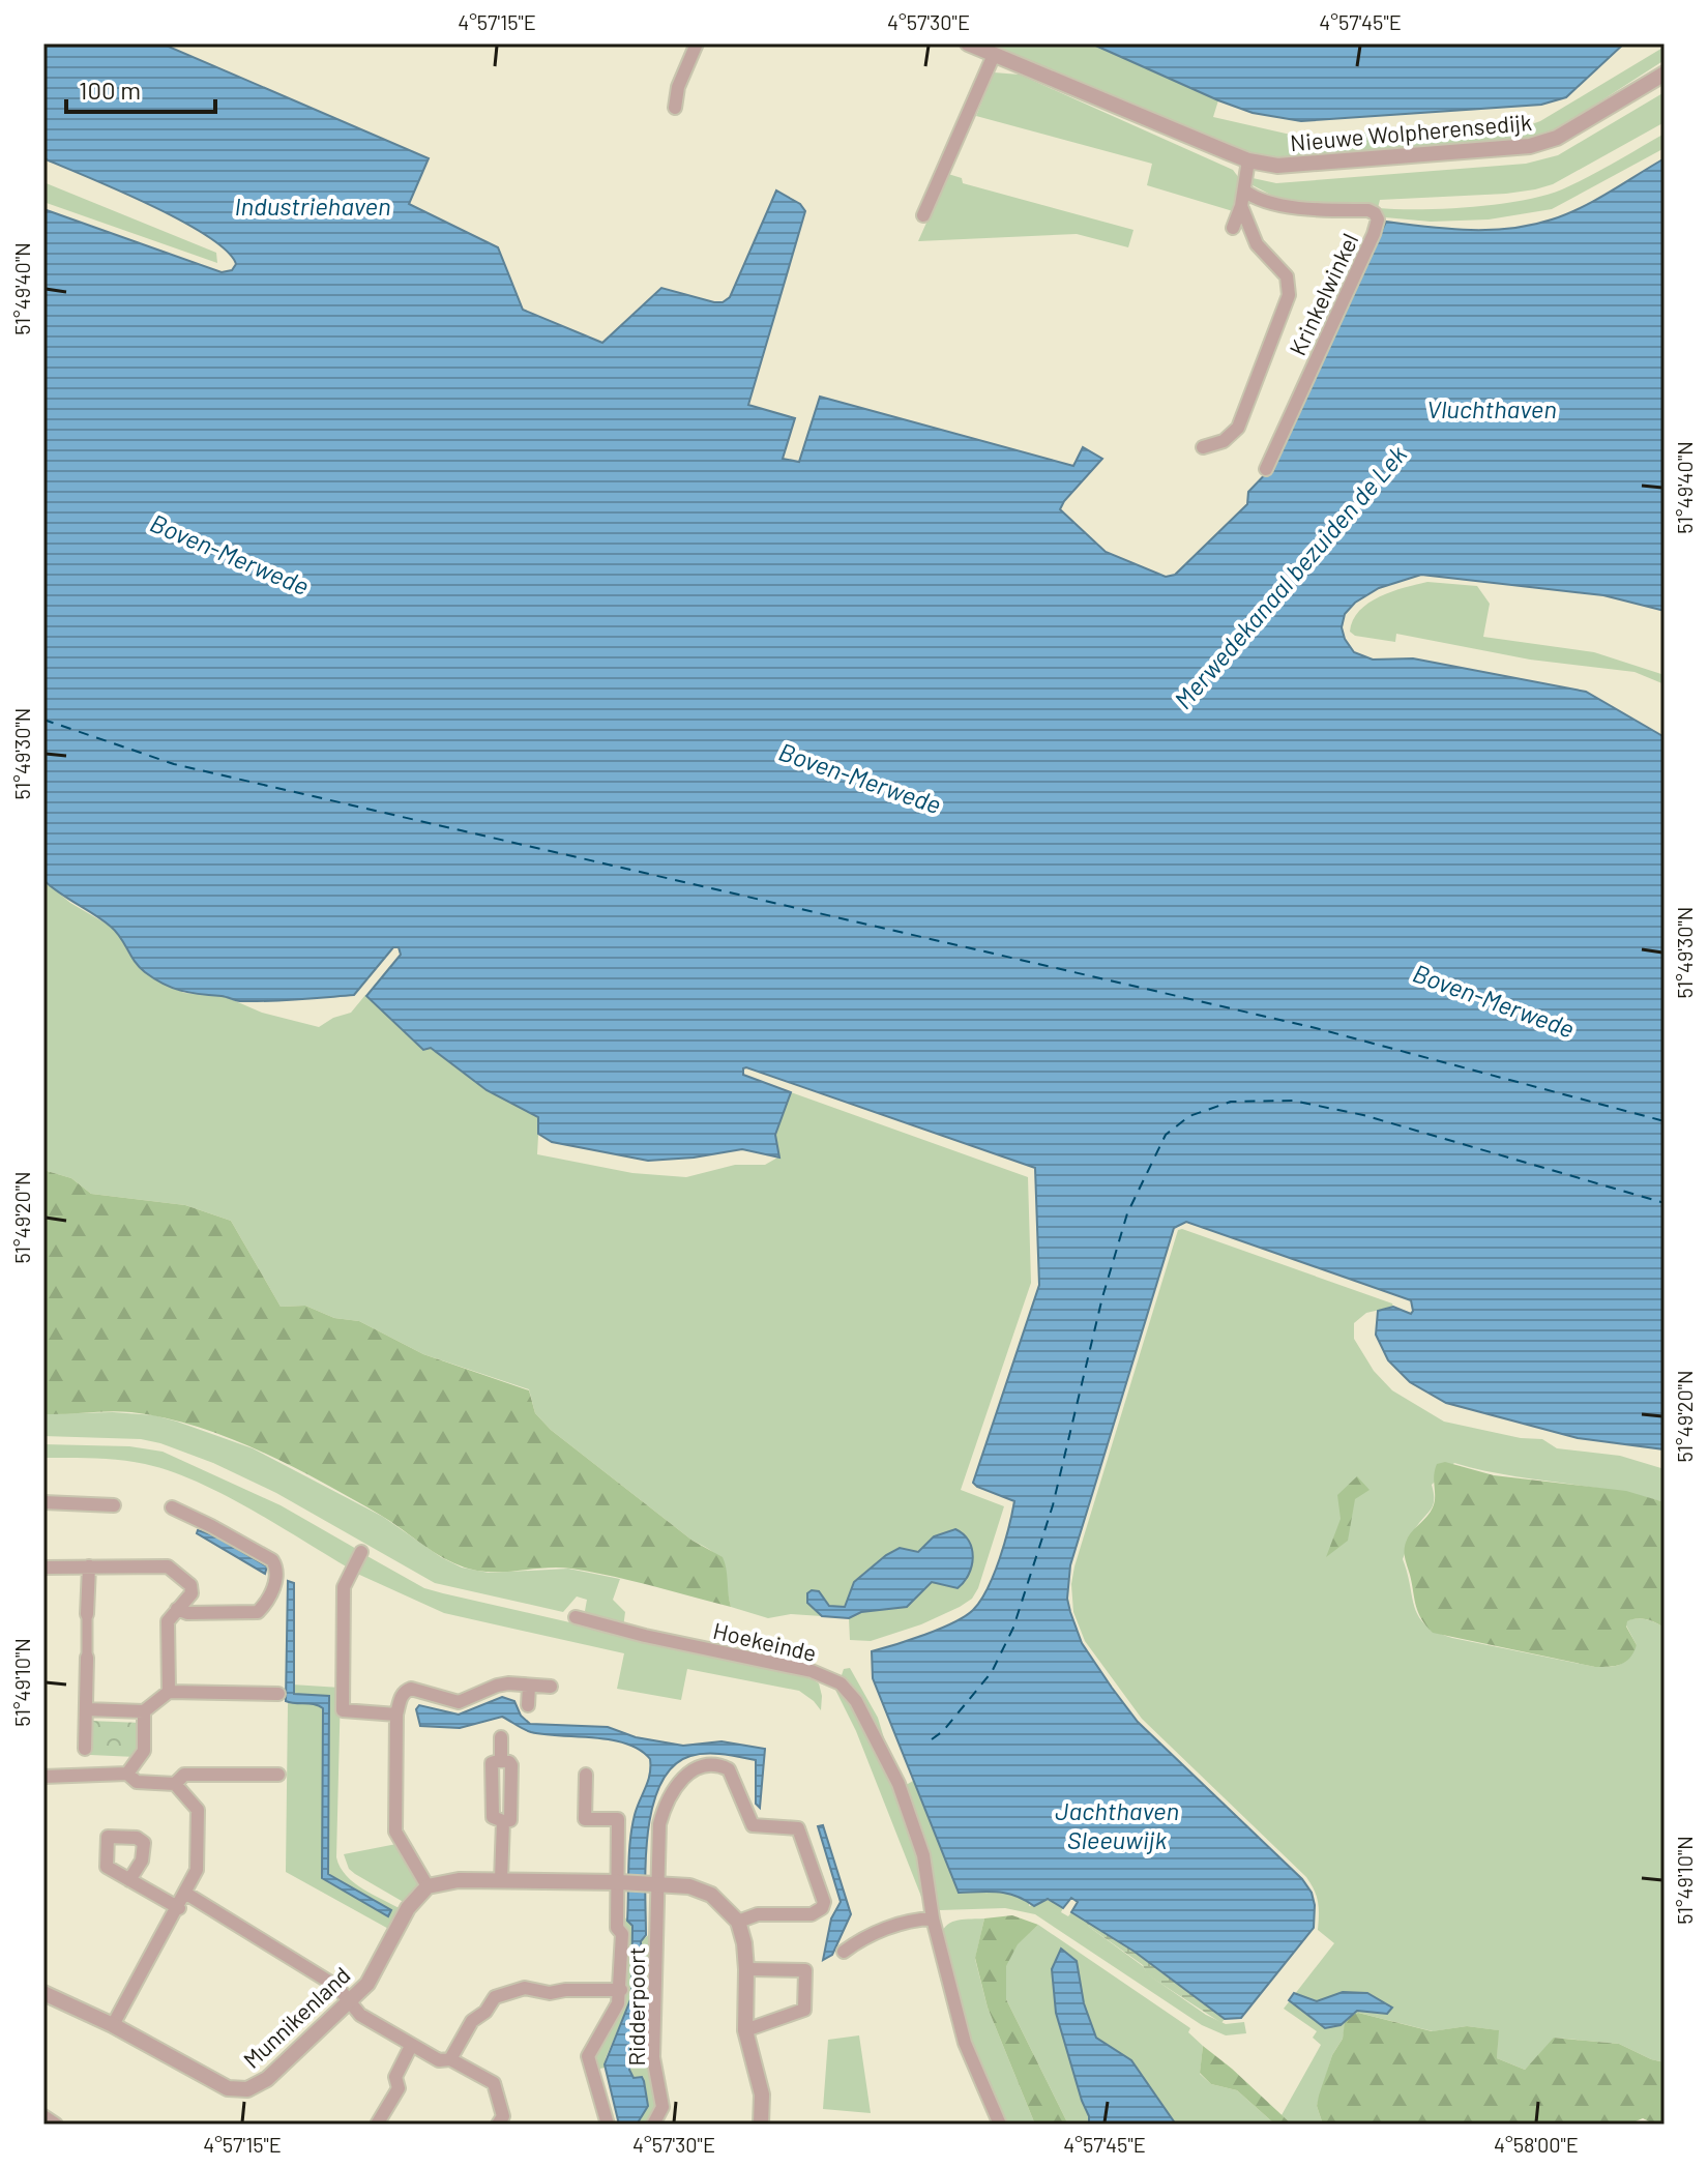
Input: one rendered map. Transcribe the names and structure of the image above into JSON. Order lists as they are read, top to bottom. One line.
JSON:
{"streets":{"street":["Nieuwe Wolpherensedijk","Krinkelwinkel","Hoekeinde","Ridderpoort","Munnikenland"]},"water":["Industriehaven","Vluchthaven","Boven-Merwede","Merwedekanaal bezuiden de Lek","Jachthaven Sleeuwijk"],"scale_bar":"100 m","coordinates":["4°57'15\"E","4°57'30\"E","4°57'45\"E","51°49'40\"N","51°49'30\"N","51°49'20\"N","51°49'10\"N","4°58'00\"E"]}
